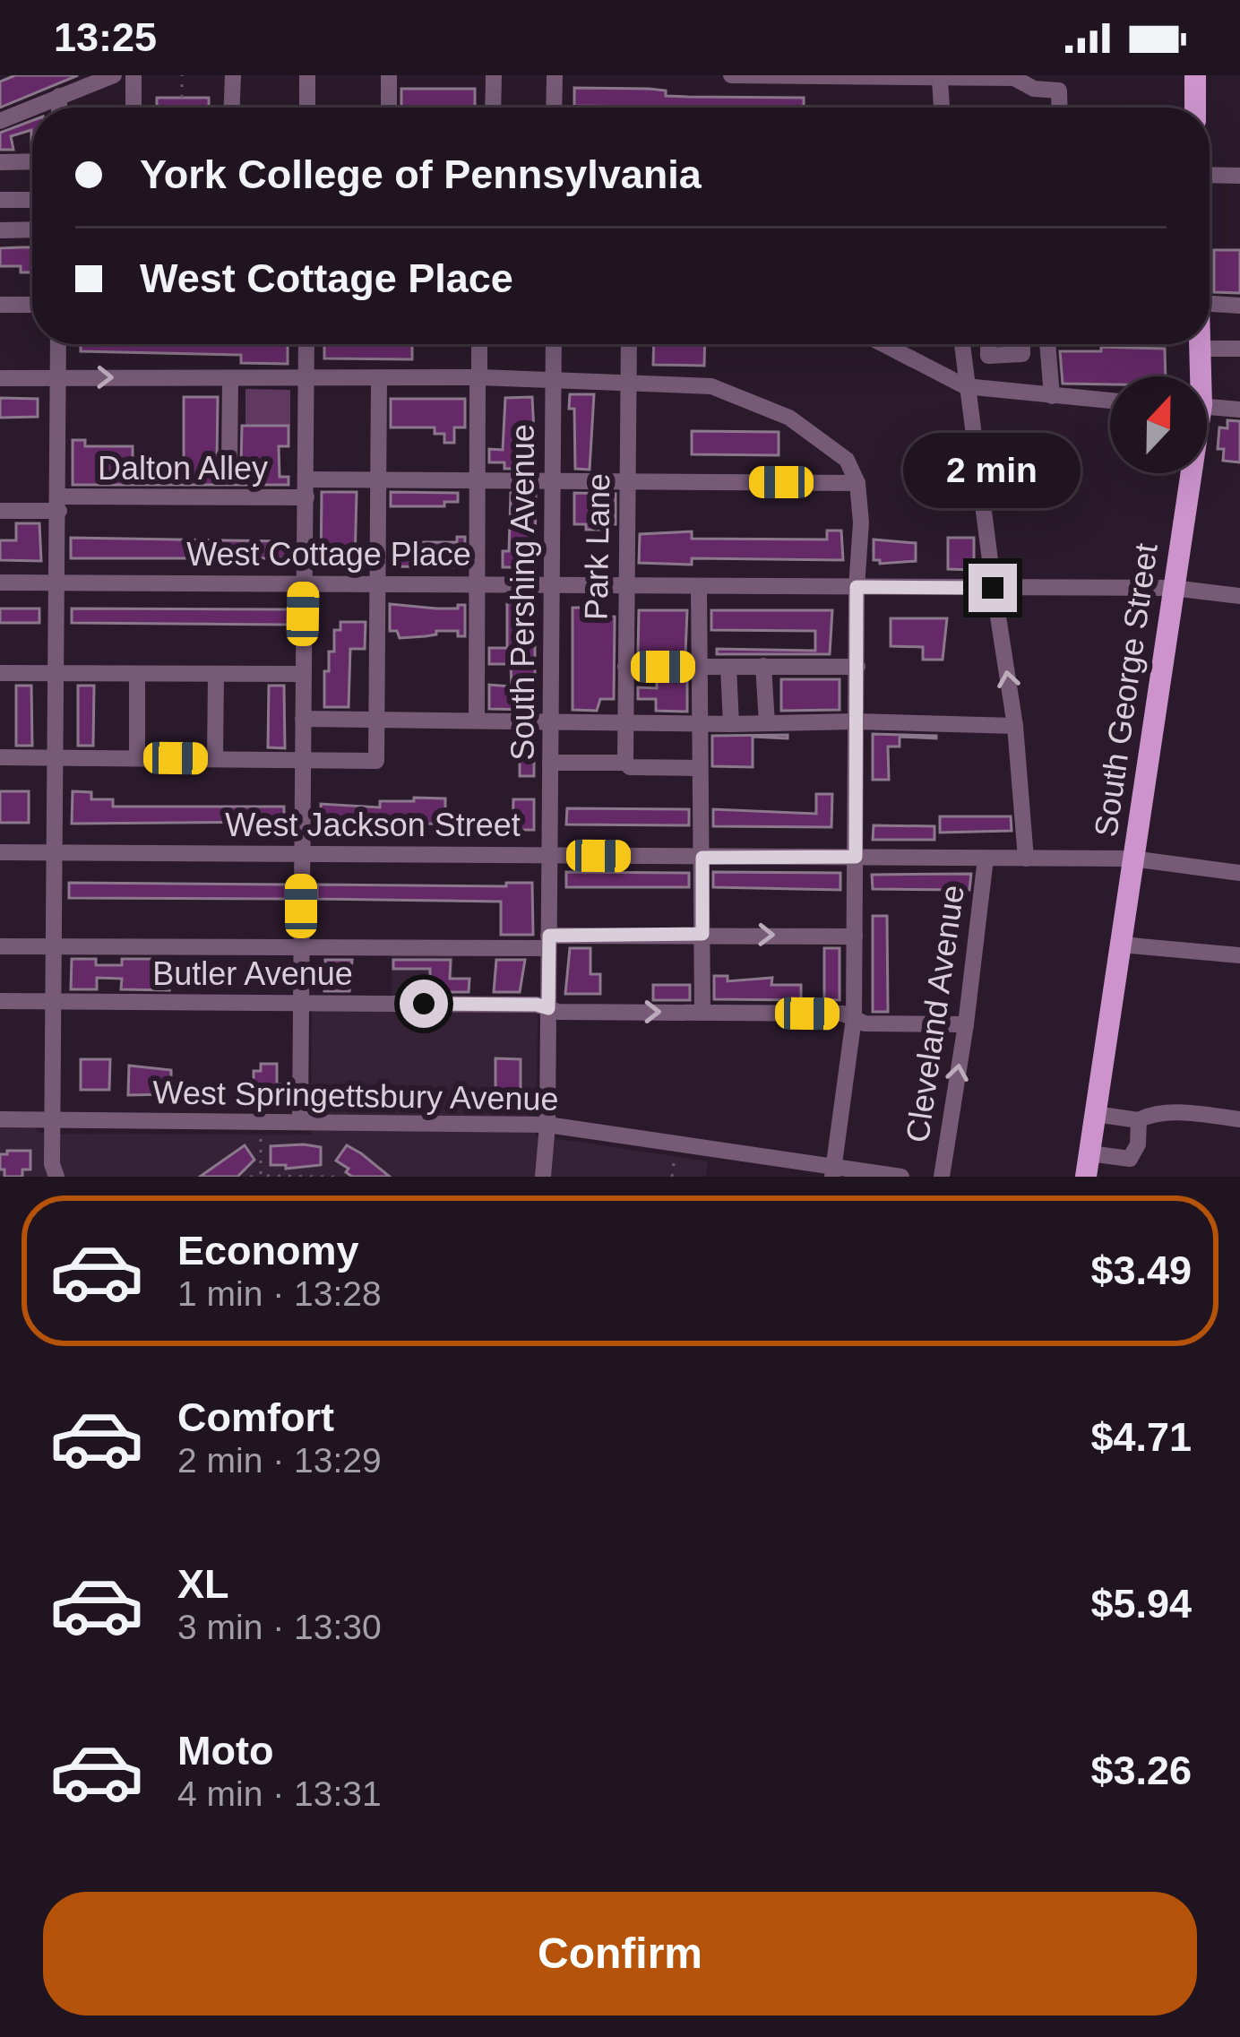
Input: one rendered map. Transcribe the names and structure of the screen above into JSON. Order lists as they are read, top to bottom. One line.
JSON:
{"streets":{"main road":["South George Street"],"street":["Dalton Alley","Park Lane","West Cottage Place","South Pershing Avenue","West Jackson Street","Butler Avenue","Cleveland Avenue","West Springettsbury Avenue"]},"crossings":[["Dalton Alley","Park Lane"],["Dalton Alley","South Pershing Avenue"],["Park Lane","West Cottage Place"],["West Cottage Place","South Pershing Avenue"],["West Cottage Place","South George Street"],["South Pershing Avenue","West Jackson Street"],["South Pershing Avenue","Butler Avenue"],["South Pershing Avenue","West Springettsbury Avenue"],["South George Street","West Jackson Street"],["West Jackson Street","Cleveland Avenue"],["Butler Avenue","Cleveland Avenue"]],"north":"top","page":{"status":"13:25","banner":["York College of Pennsylvania","West Cottage Place"],"bubble":"2 min","list":[{"name":"Economy","note":"1 min · 13:28","value":"$3.49"},{"name":"Comfort","note":"2 min · 13:29","value":"$4.71"},{"name":"XL","note":"3 min · 13:30","value":"$5.94"},{"name":"Moto","note":"4 min · 13:31","value":"$3.26"}],"buttons":"Confirm"}}
